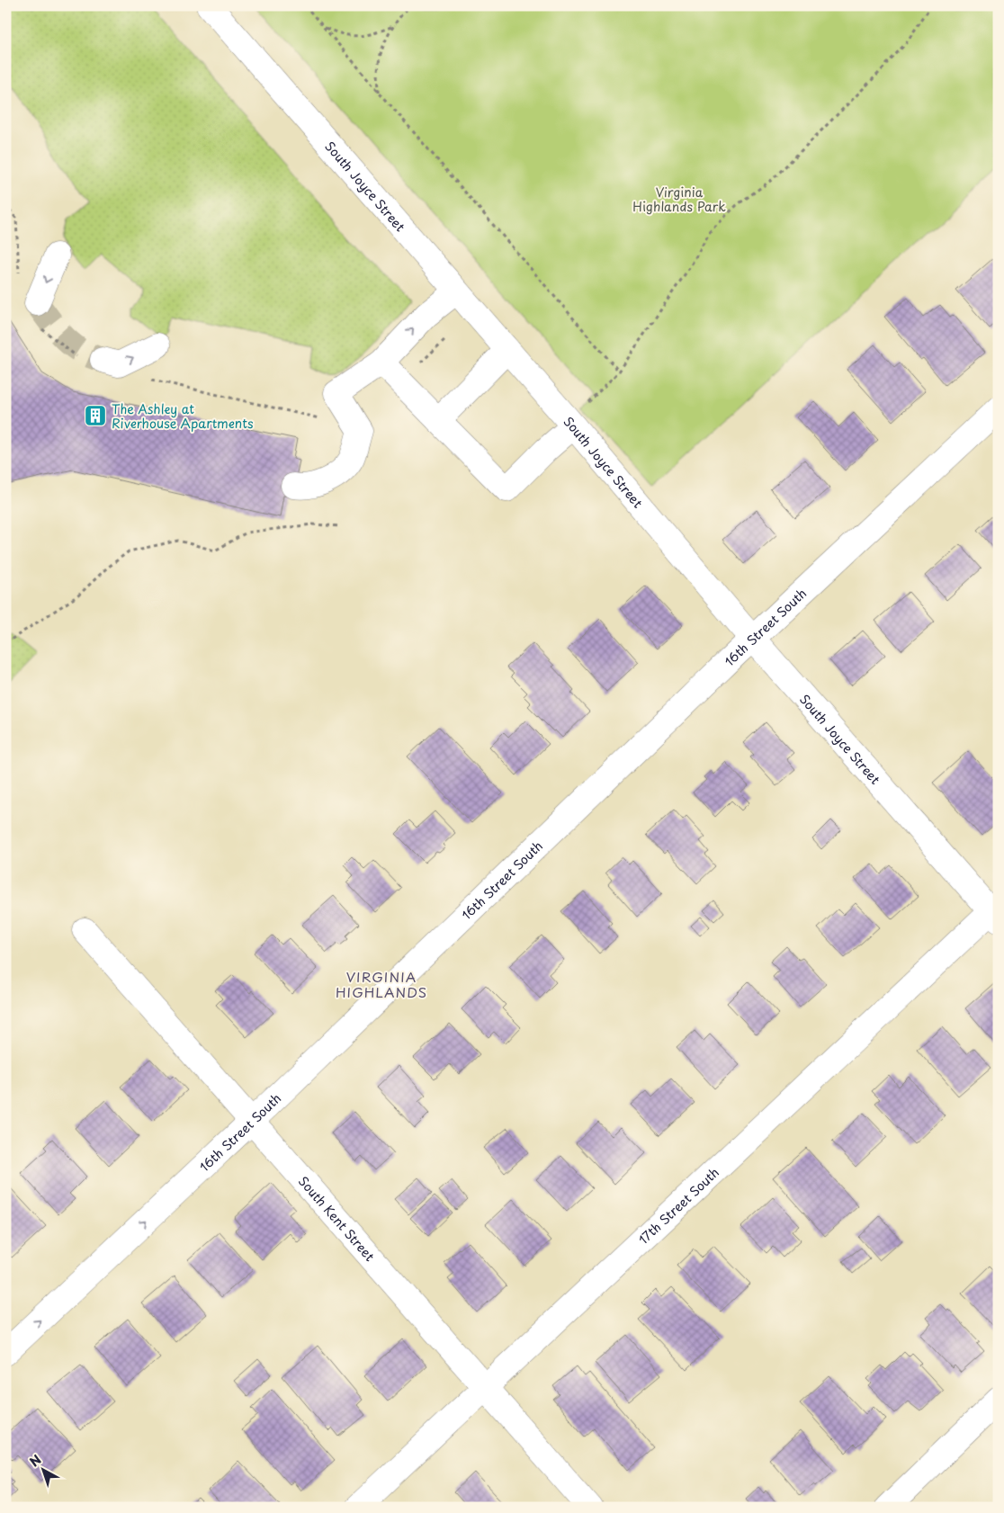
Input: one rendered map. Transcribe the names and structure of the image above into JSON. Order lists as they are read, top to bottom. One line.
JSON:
{"streets":{"street":["South Joyce Street","16th Street South","17th Street South","South Kent Street"]},"crossings":[["South Joyce Street","16th Street South"],["South Joyce Street","17th Street South"],["16th Street South","South Kent Street"],["17th Street South","South Kent Street"]],"districts":["VIRGINIA HIGHLANDS"],"parks":["Virginia Highlands Park"],"places":{"building":["The Ashley at Riverhouse Apartments"]},"north":"top left"}
